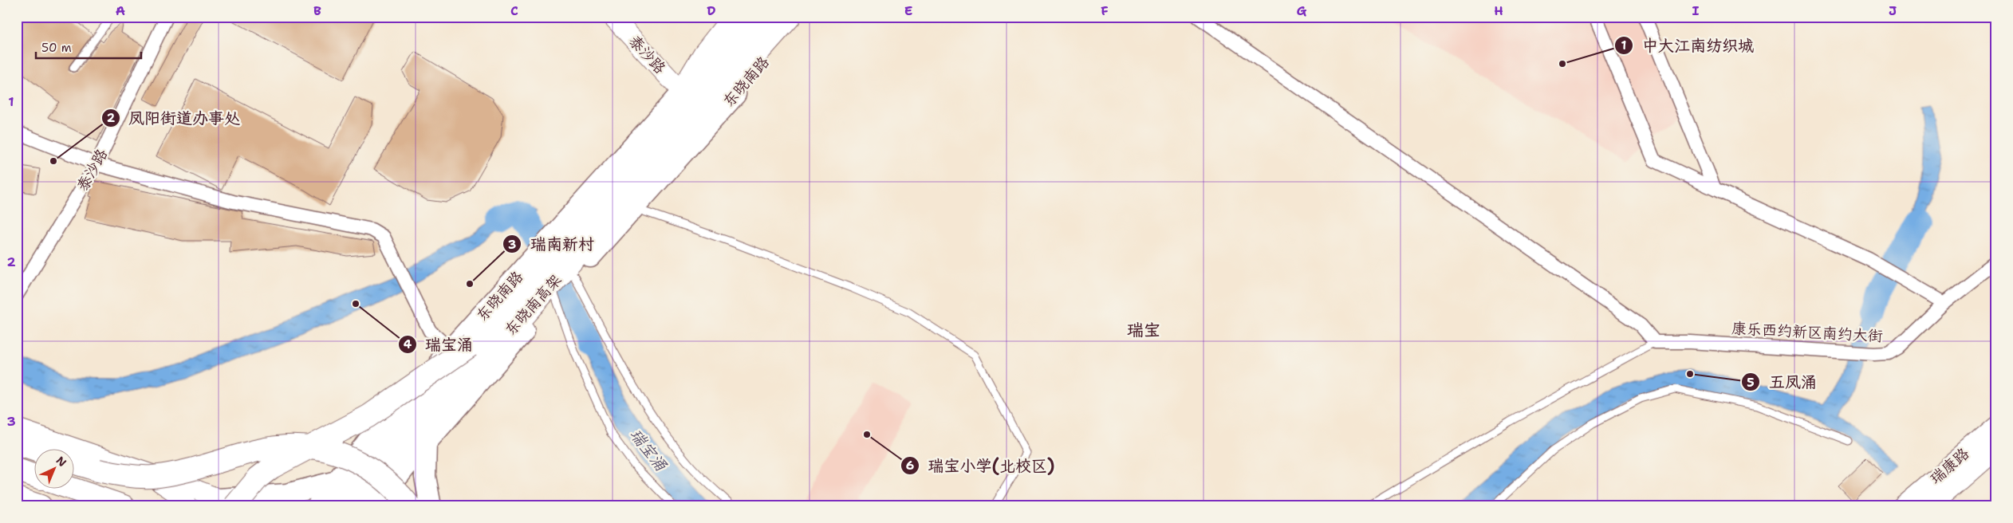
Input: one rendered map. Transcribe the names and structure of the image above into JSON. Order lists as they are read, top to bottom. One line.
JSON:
{"streets":{"highway":["东晓南高架"],"main road":["泰沙路","东晓南路","瑞康路"],"street":["康乐西约新区南约大街"]},"crossings":[["泰沙路","东晓南路"],["东晓南路","东晓南高架"]],"districts":["瑞宝"],"water":["瑞宝涌"],"places":["中大江南纺织城","凤阳街道办事处","瑞南新村","瑞宝涌","五凤涌","瑞宝小学(北校区)"],"scale_bar":"50 m","north":"top right","grid":{"columns":["A","B","C","D","E","F","G","H","I","J"],"rows":["1","2","3"]}}
